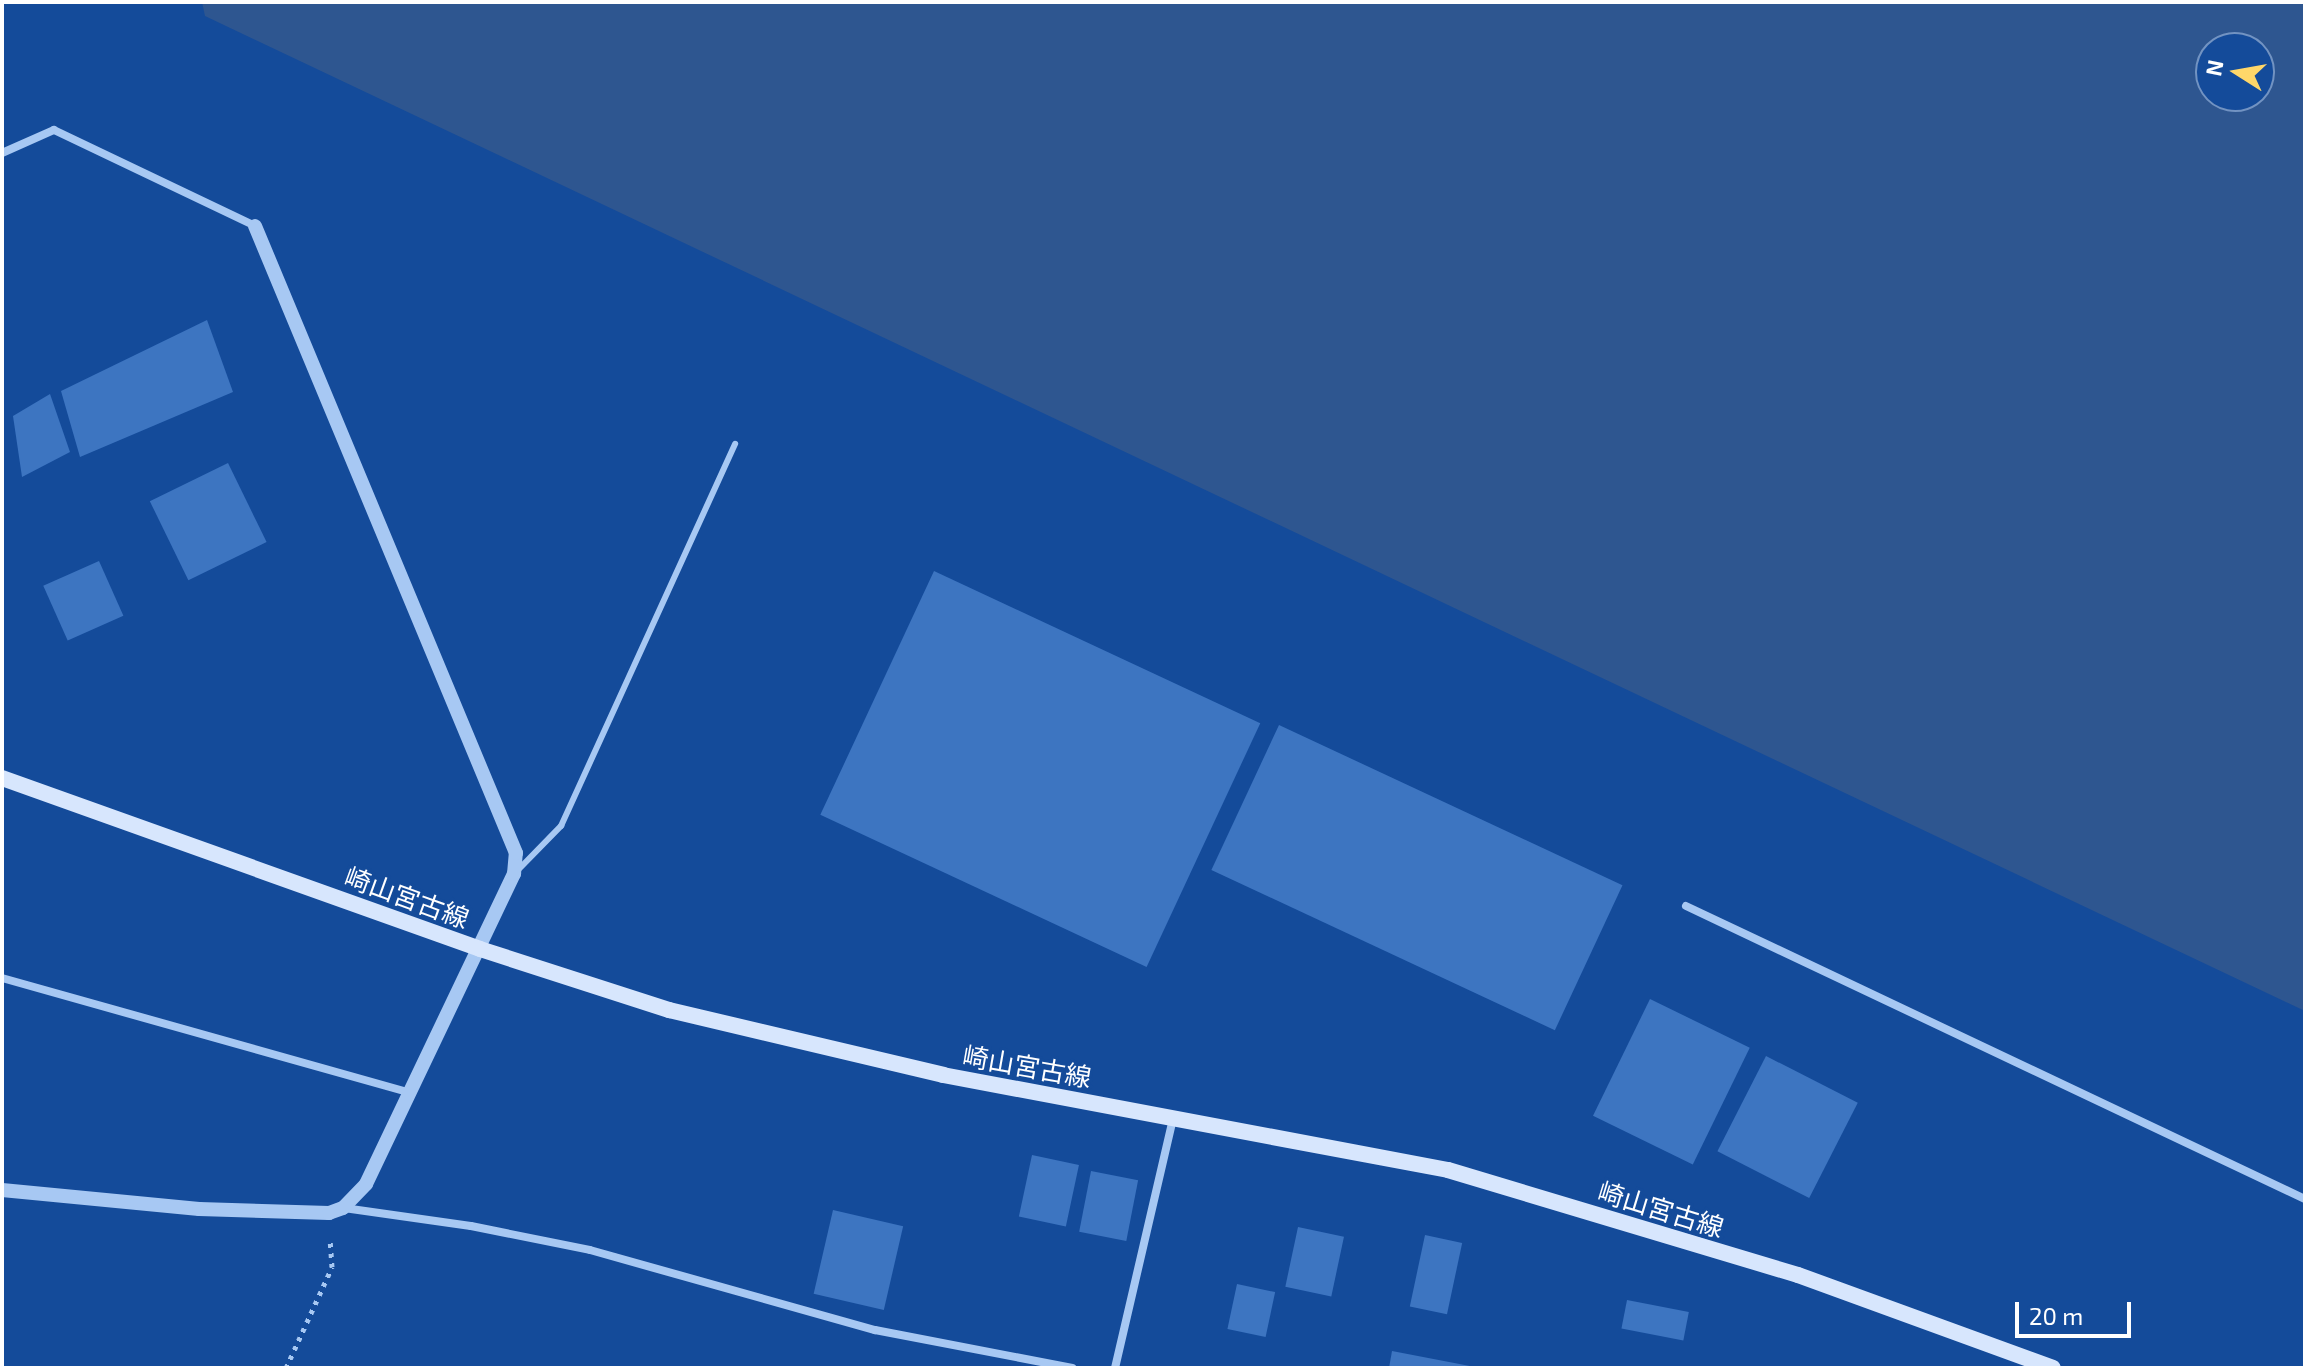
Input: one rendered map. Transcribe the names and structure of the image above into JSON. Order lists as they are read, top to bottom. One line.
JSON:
{"streets":{"main road":["崎山宮古線"]},"scale_bar":"20 m","north":"left"}
